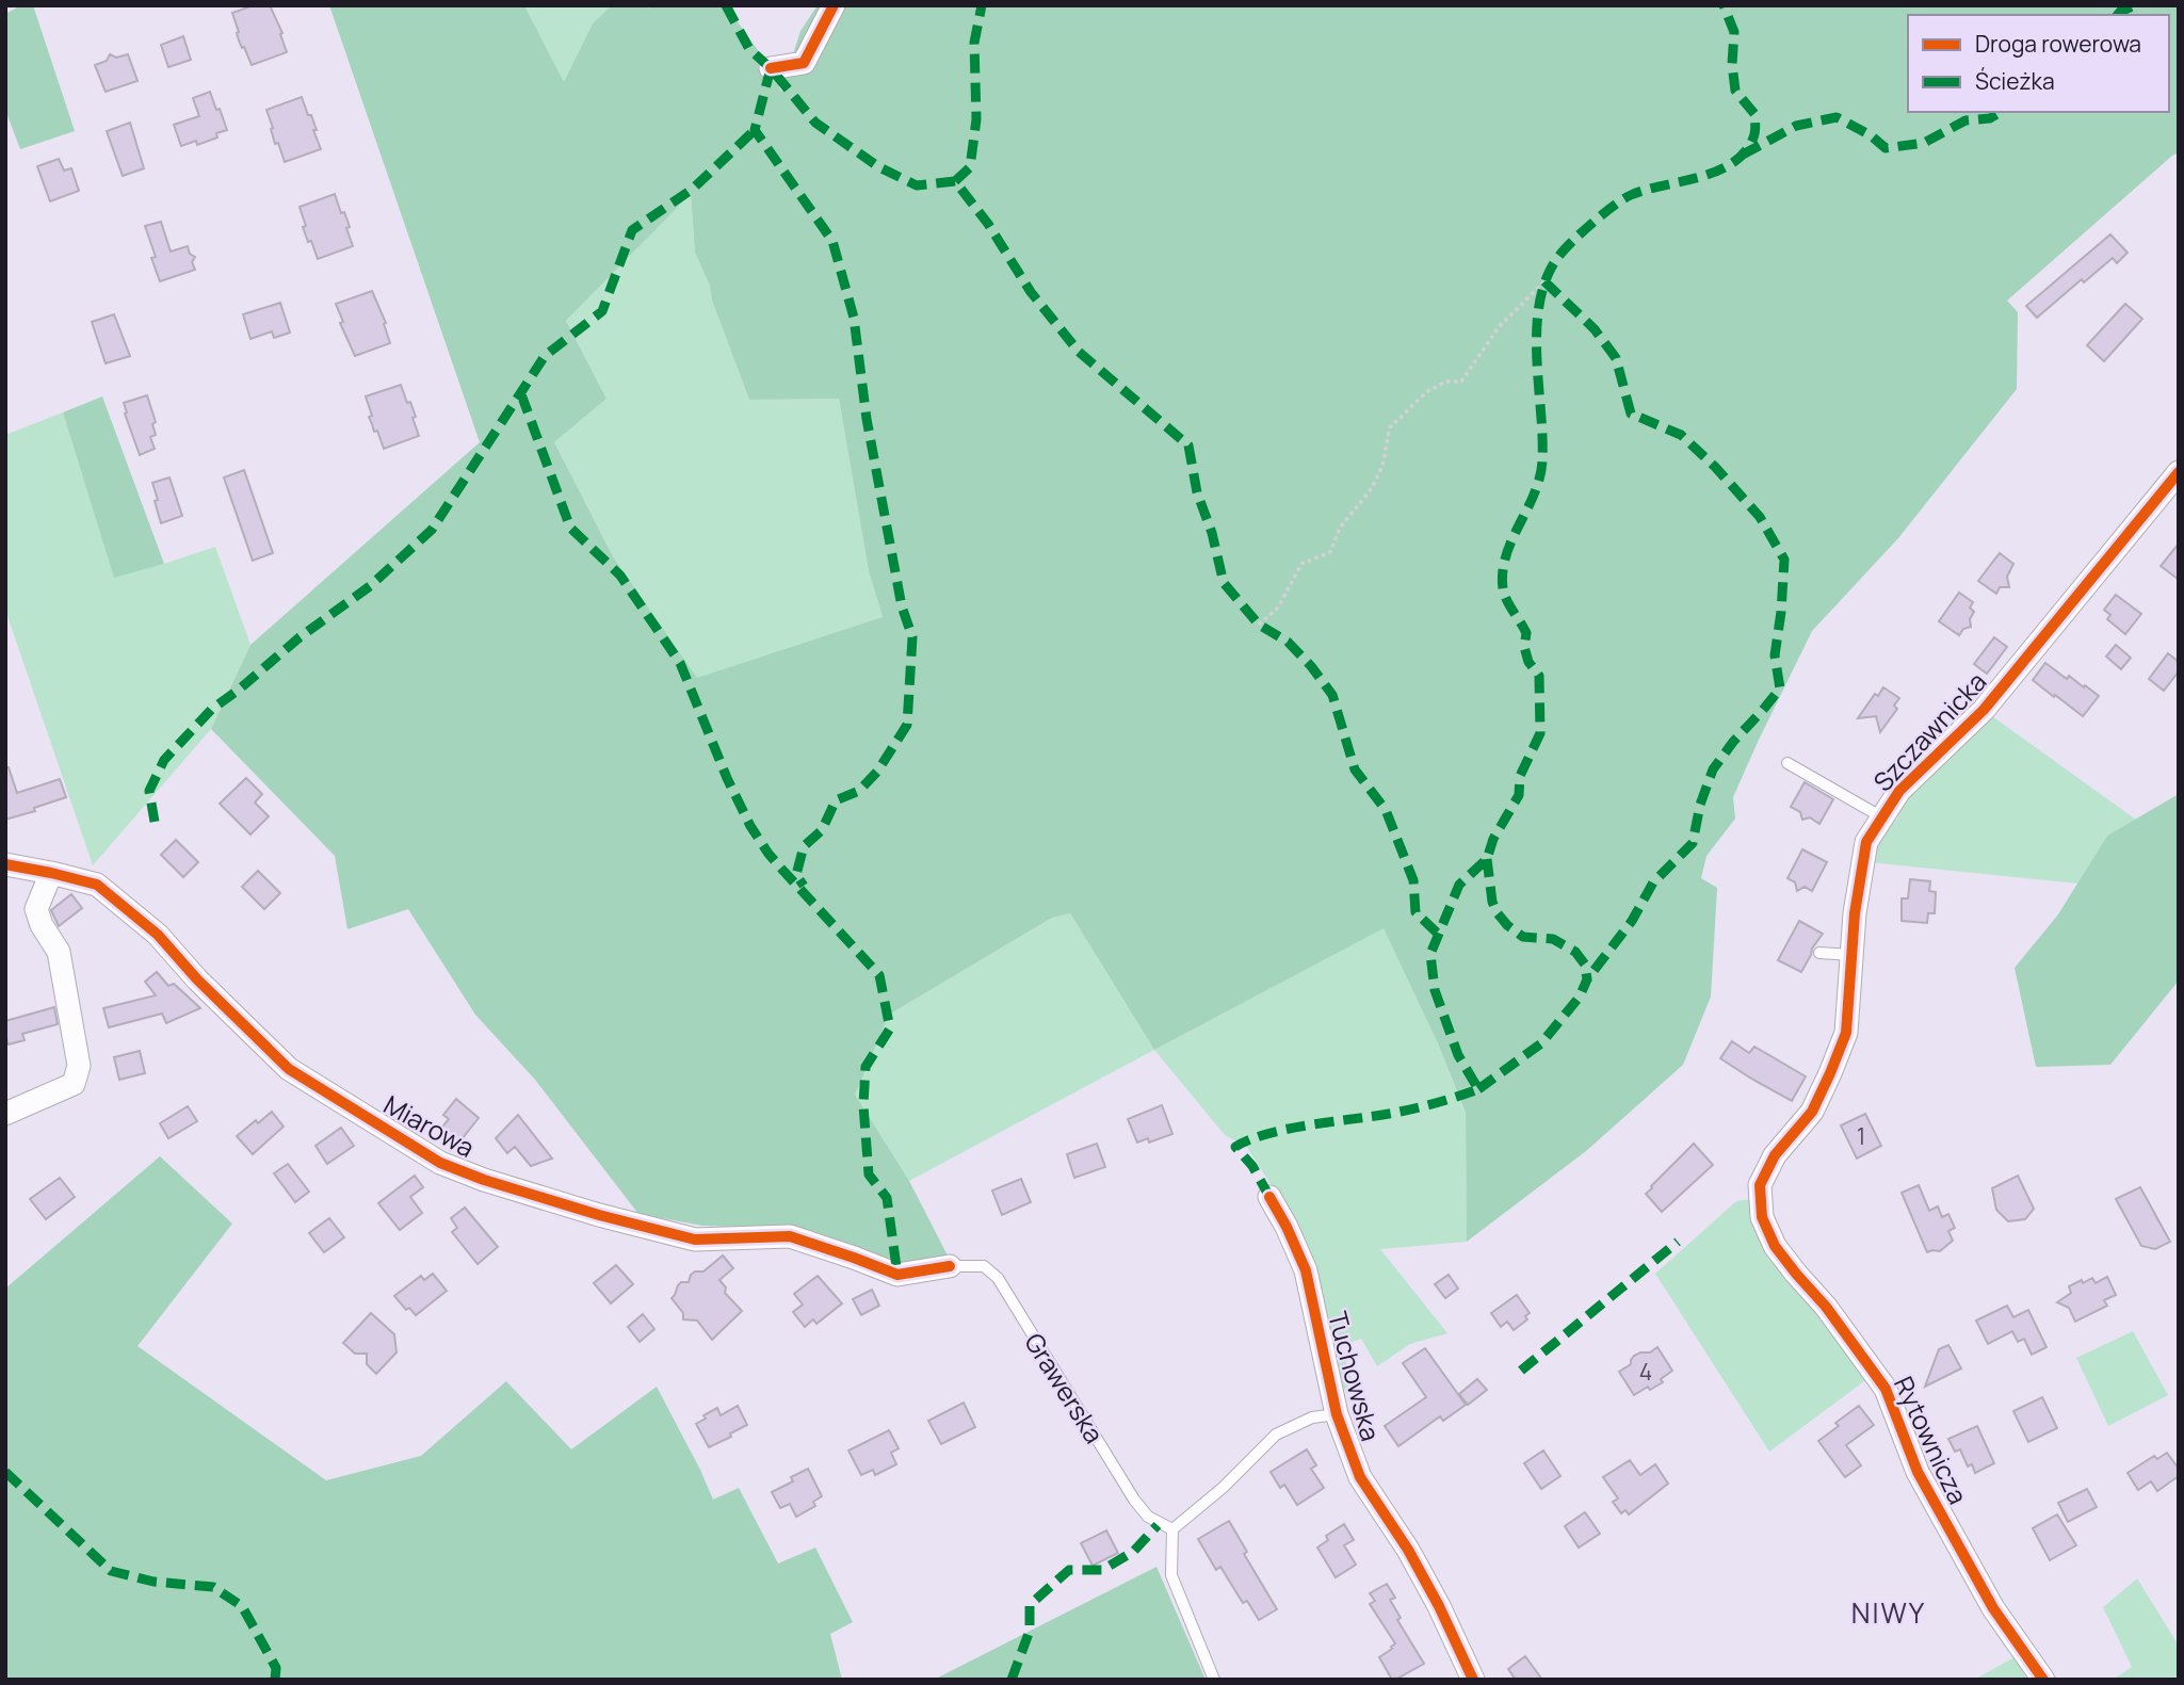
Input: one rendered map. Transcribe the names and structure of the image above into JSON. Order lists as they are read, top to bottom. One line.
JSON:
{"streets":{"street":["Szczawnicka","Miarowa","Tuchowska","Rytownicza"],"lane":["Grawerska"]},"crossings":[["Szczawnicka","Rytownicza"],["Miarowa","Grawerska"]],"districts":["NIWY"],"house_numbers":["1","4"],"legend":["Droga rowerowa","Ścieżka"]}
